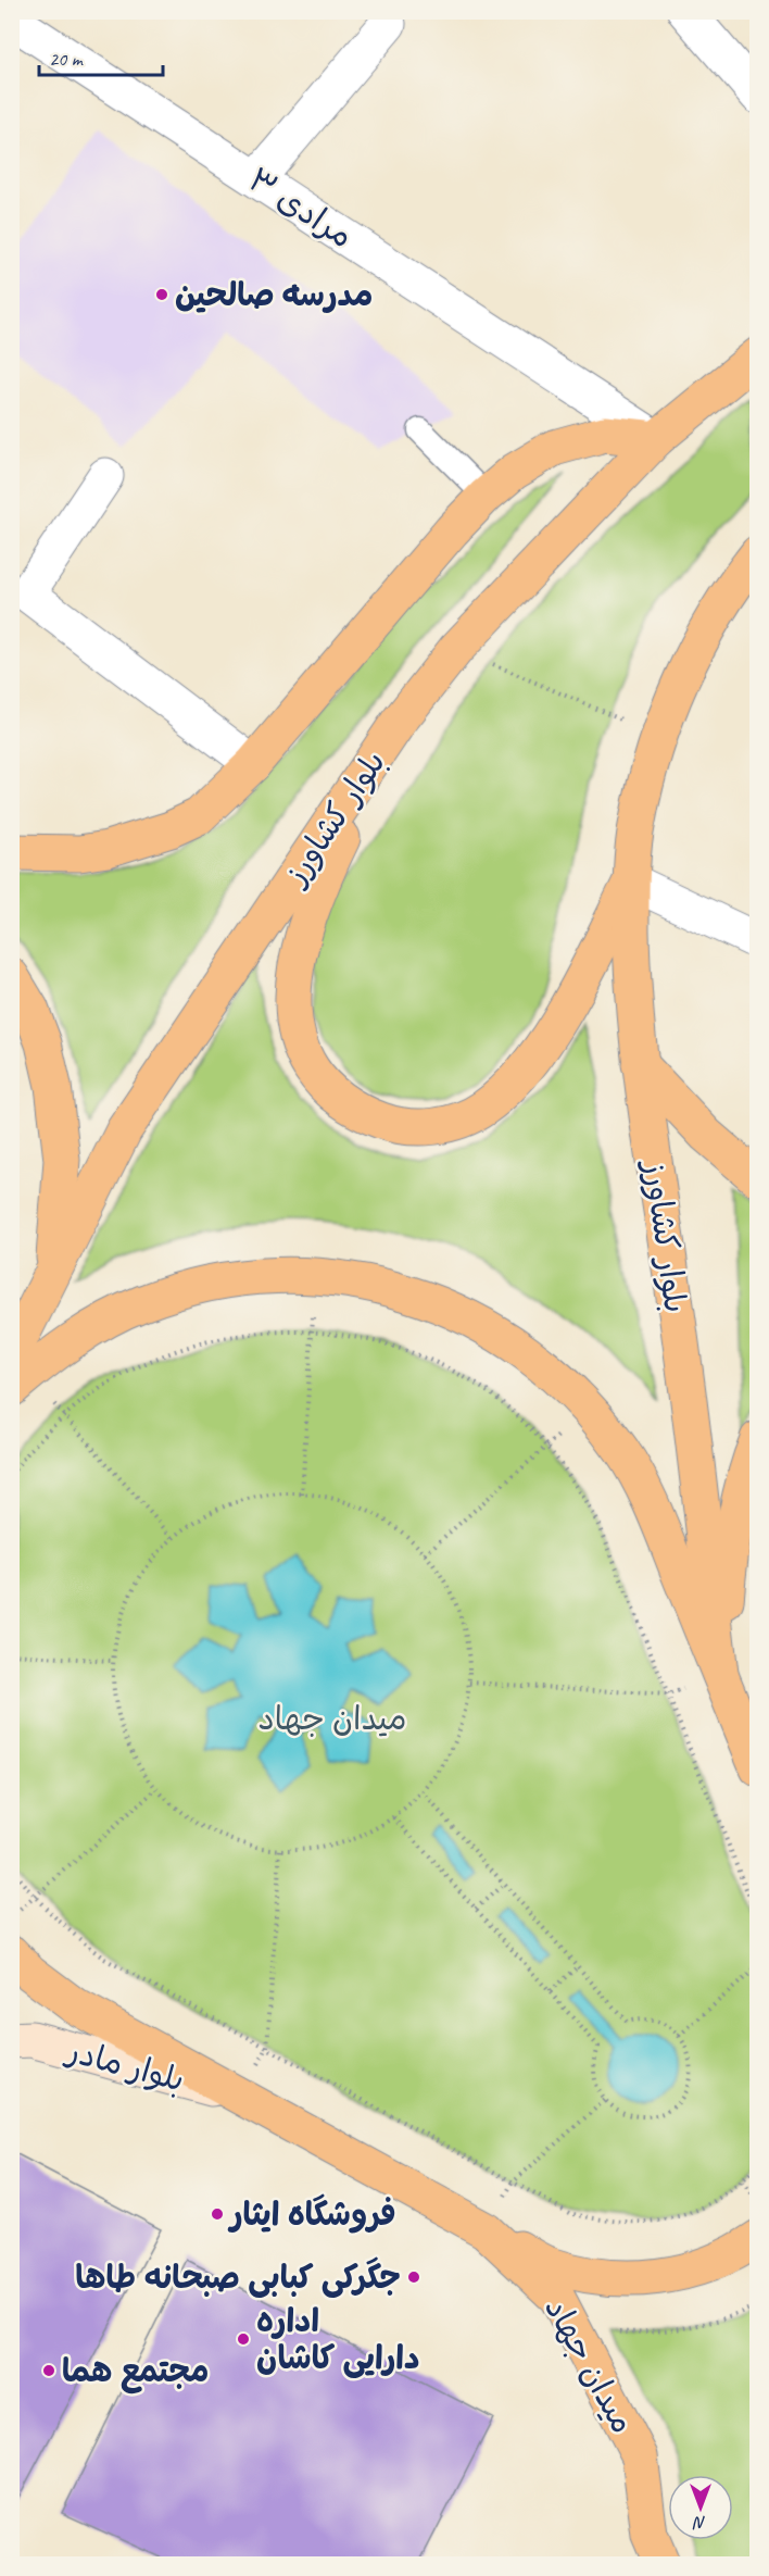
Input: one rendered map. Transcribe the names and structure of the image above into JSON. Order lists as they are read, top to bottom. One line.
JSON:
{"streets":{"main road":["بلوار کشاورز","میدان جهاد"],"street":["مرادی ۳","بلوار مادر"]},"crossings":[["مرادی ۳","بلوار کشاورز"],["بلوار مادر","میدان جهاد"]],"parks":["میدان جهاد"],"places":["مدرسه صالحین","فروشگاه ایثار","جگرکی کبابی صبحانه طاها","اداره دارایی کاشان","مجتمع هما"],"scale_bar":"20 m","north":"bottom"}
